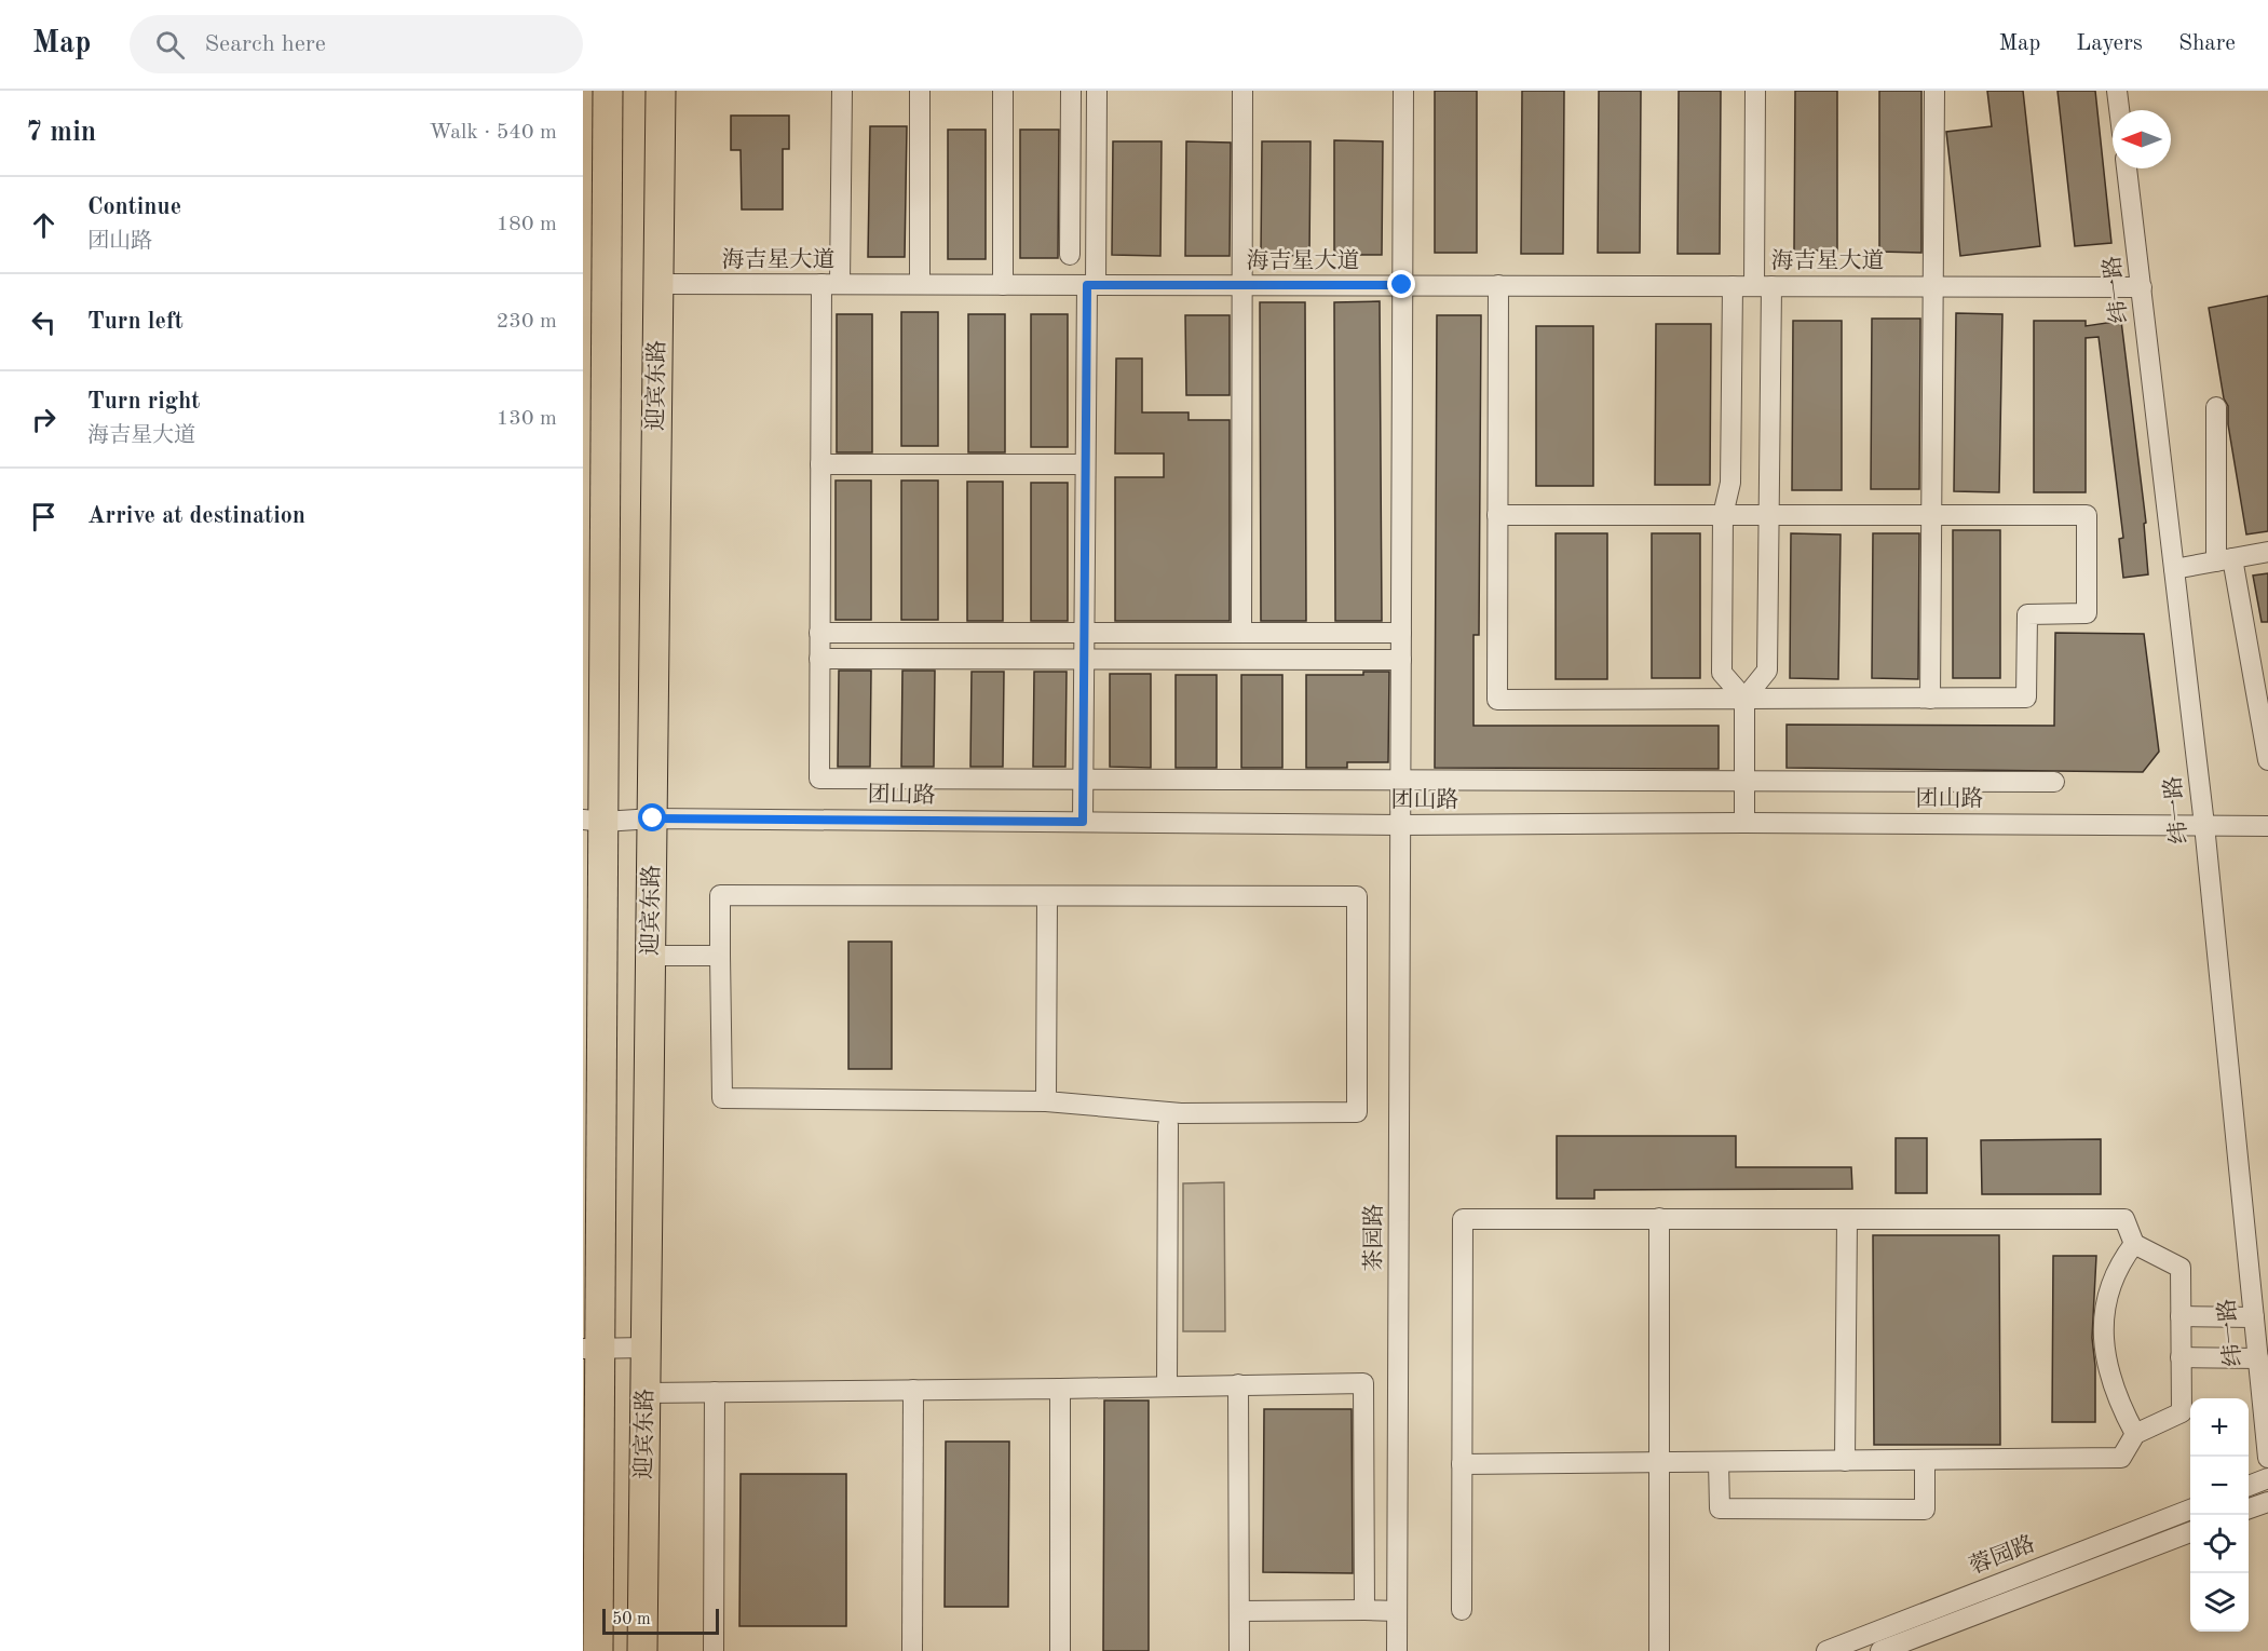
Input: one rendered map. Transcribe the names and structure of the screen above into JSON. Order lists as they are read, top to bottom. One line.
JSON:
{"streets":{"highway":["迎宾东路"],"street":["海吉星大道","纬一路","团山路","茶园路","蓉园路"]},"crossings":[["海吉星大道","纬一路"],["海吉星大道","迎宾东路"],["海吉星大道","茶园路"],["纬一路","团山路"],["迎宾东路","团山路"],["团山路","茶园路"]],"scale_bar":"50 m","north":"left","page":{"header":"Map","search":"Search here","nav":["Map","Layers","Share"],"heading":["7 min","Walk · 540 m"],"list":[["Continue","团山路","180 m"],["Turn left","230 m"],["Turn right","海吉星大道","130 m"],"Arrive at destination"],"map_buttons":["+","−"],"scale":"50 m"}}
